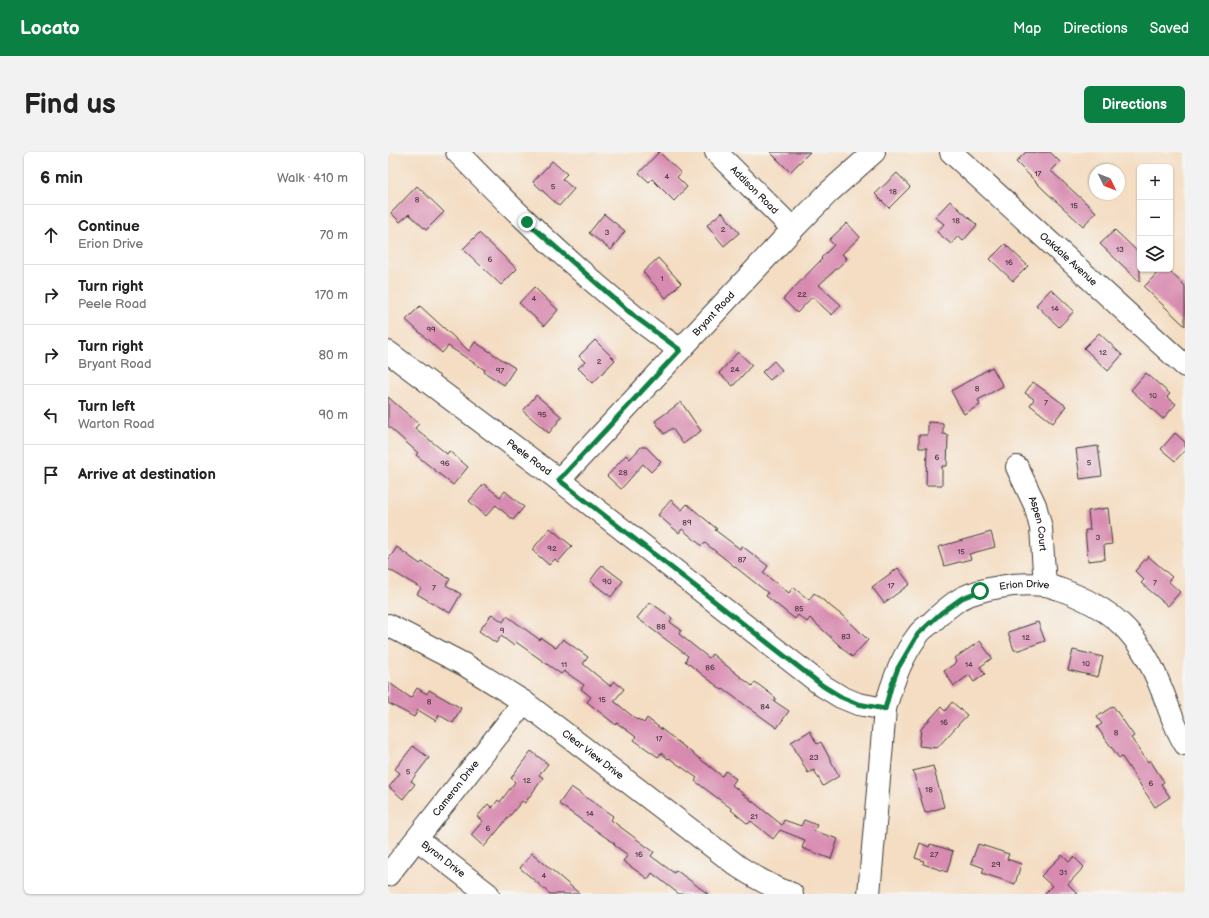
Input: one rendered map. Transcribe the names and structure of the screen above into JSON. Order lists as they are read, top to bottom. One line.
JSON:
{"streets":{"street":["Addison Road","Oakdale Avenue","Bryant Road","Peele Road","Aspen Court","Erion Drive","Clear View Drive","Cameron Drive","Byron Drive"]},"crossings":[["Addison Road","Bryant Road"],["Bryant Road","Peele Road"],["Peele Road","Erion Drive"],["Aspen Court","Erion Drive"],["Clear View Drive","Cameron Drive"],["Cameron Drive","Byron Drive"]],"house_numbers":["17","4","5","18","8","15","18","2","3","13","6","16","1","22","4","14","99","12","2","24","97","8","10","7","95","6","5","96","28","89","3","92","15","87","90","7","17","7","85","88","9","83","12","10","11","14","86","15","8","84","16","8","17","23","5","12","6","18","14","21","6","16","27","29","31","4"],"north":"bottom right","page":{"header":"Locato","nav":["Map","Directions","Saved"],"buttons":"Directions","title":"Find us","heading":["6 min","Walk · 410 m"],"map_buttons":["+","−"],"list":[["Continue","Erion Drive","70 m"],["Turn right","Peele Road","170 m"],["Turn right","Bryant Road","80 m"],["Turn left","Warton Road","90 m"],"Arrive at destination"]}}
